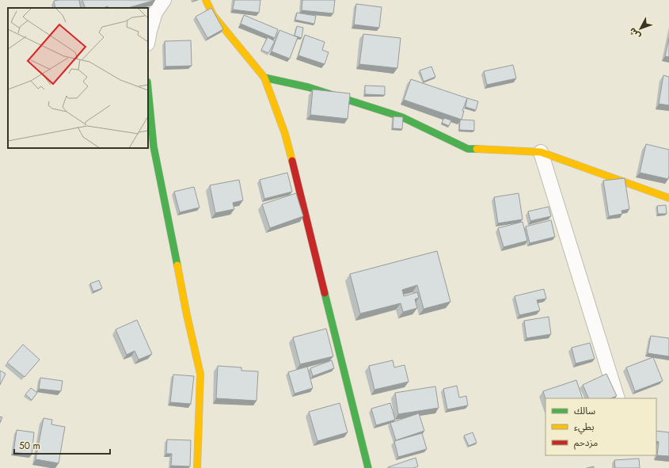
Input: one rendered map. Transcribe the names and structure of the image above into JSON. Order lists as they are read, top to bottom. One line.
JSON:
{"legend":["سالك","بطيء","مزدحم"],"scale_bar":"50 m","north":"bottom left"}
